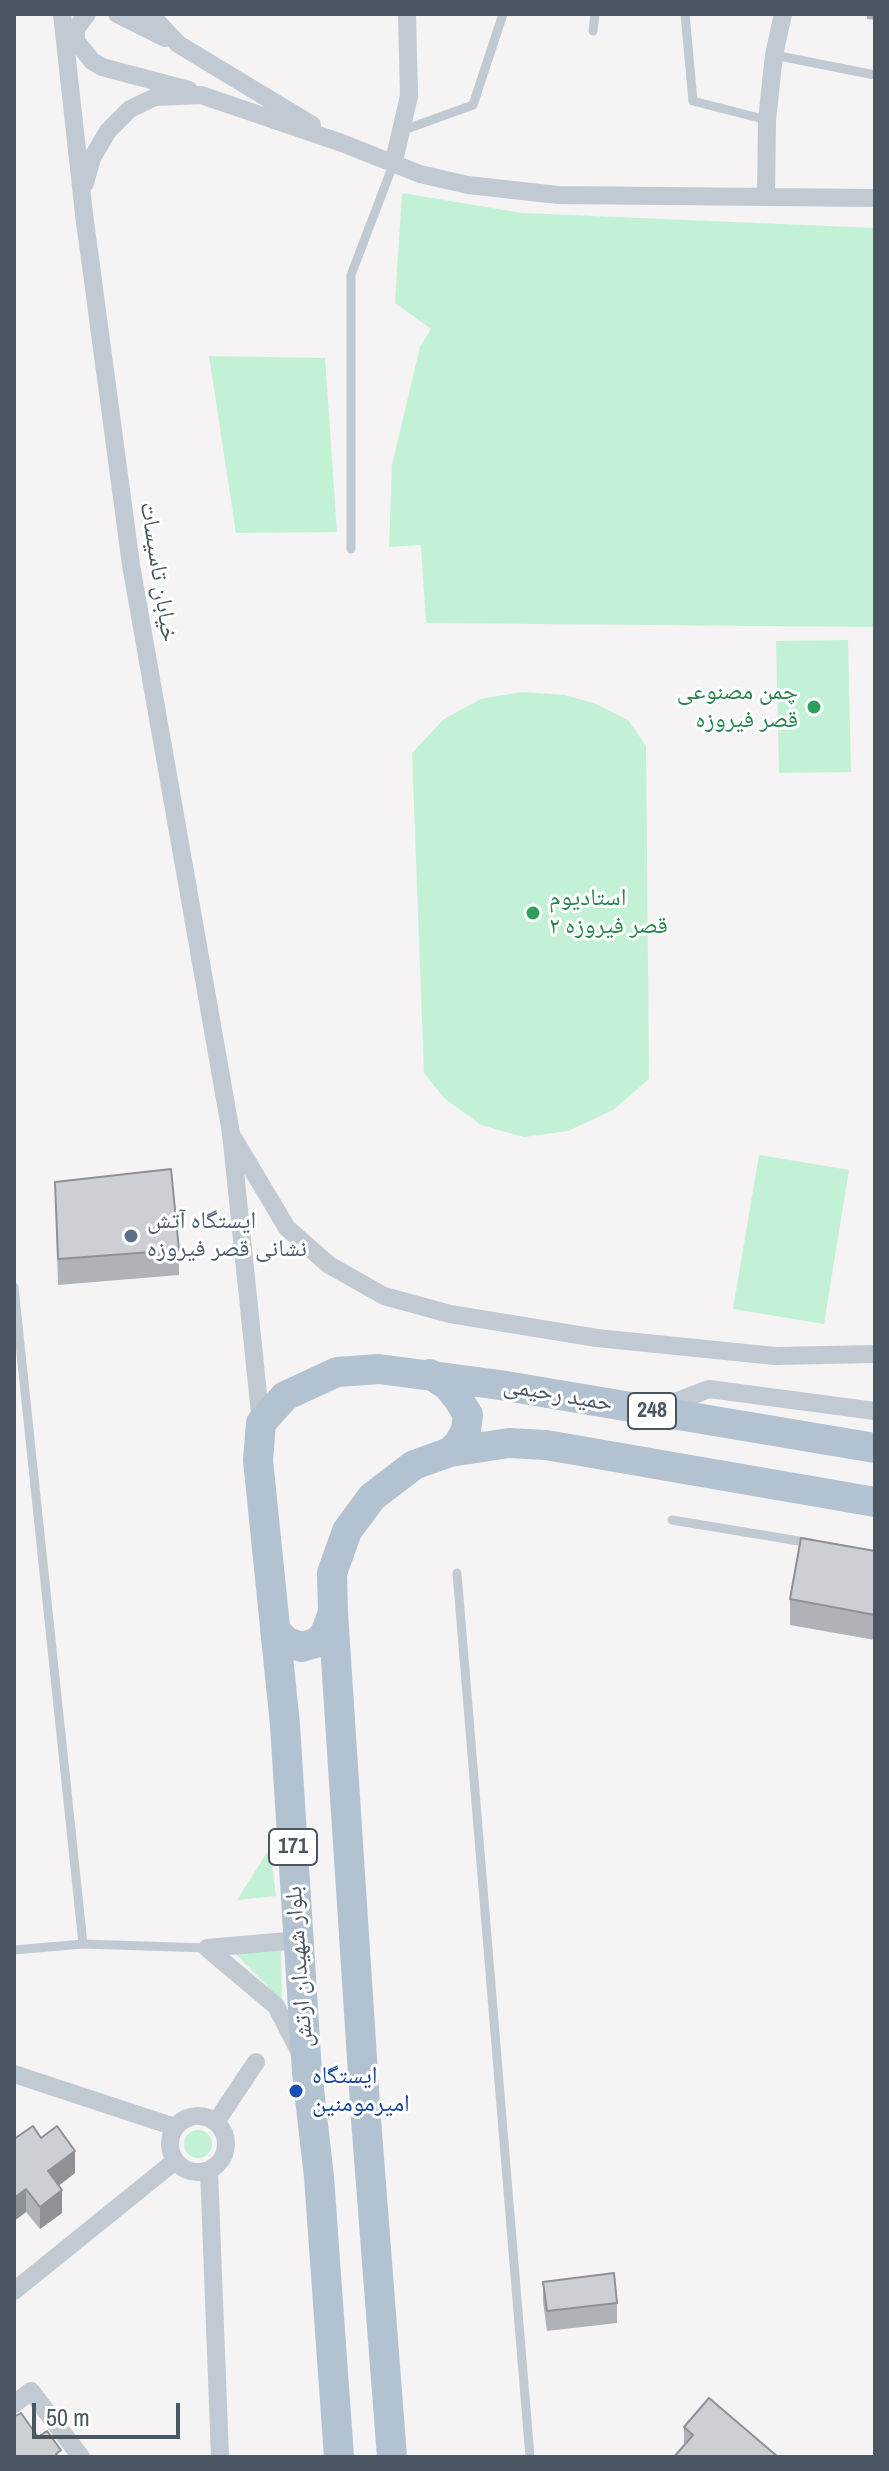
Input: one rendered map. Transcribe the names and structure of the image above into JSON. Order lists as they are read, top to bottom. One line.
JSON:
{"streets":{"main road":["حمید رحیمی","248","171","بلوار شهیدان ارتش"],"street":["خیابان تاسیسات"]},"crossings":[["خیابان تاسیسات","بلوار شهیدان ارتش"],["248","171"]],"places":["چمن مصنوعی قصر فیروزه","استادیوم قصر فیروزه ۲","ایستگاه آتش نشانی قصر فیروزه","ایستگاه امیرمومنین"],"scale_bar":"50 m"}
